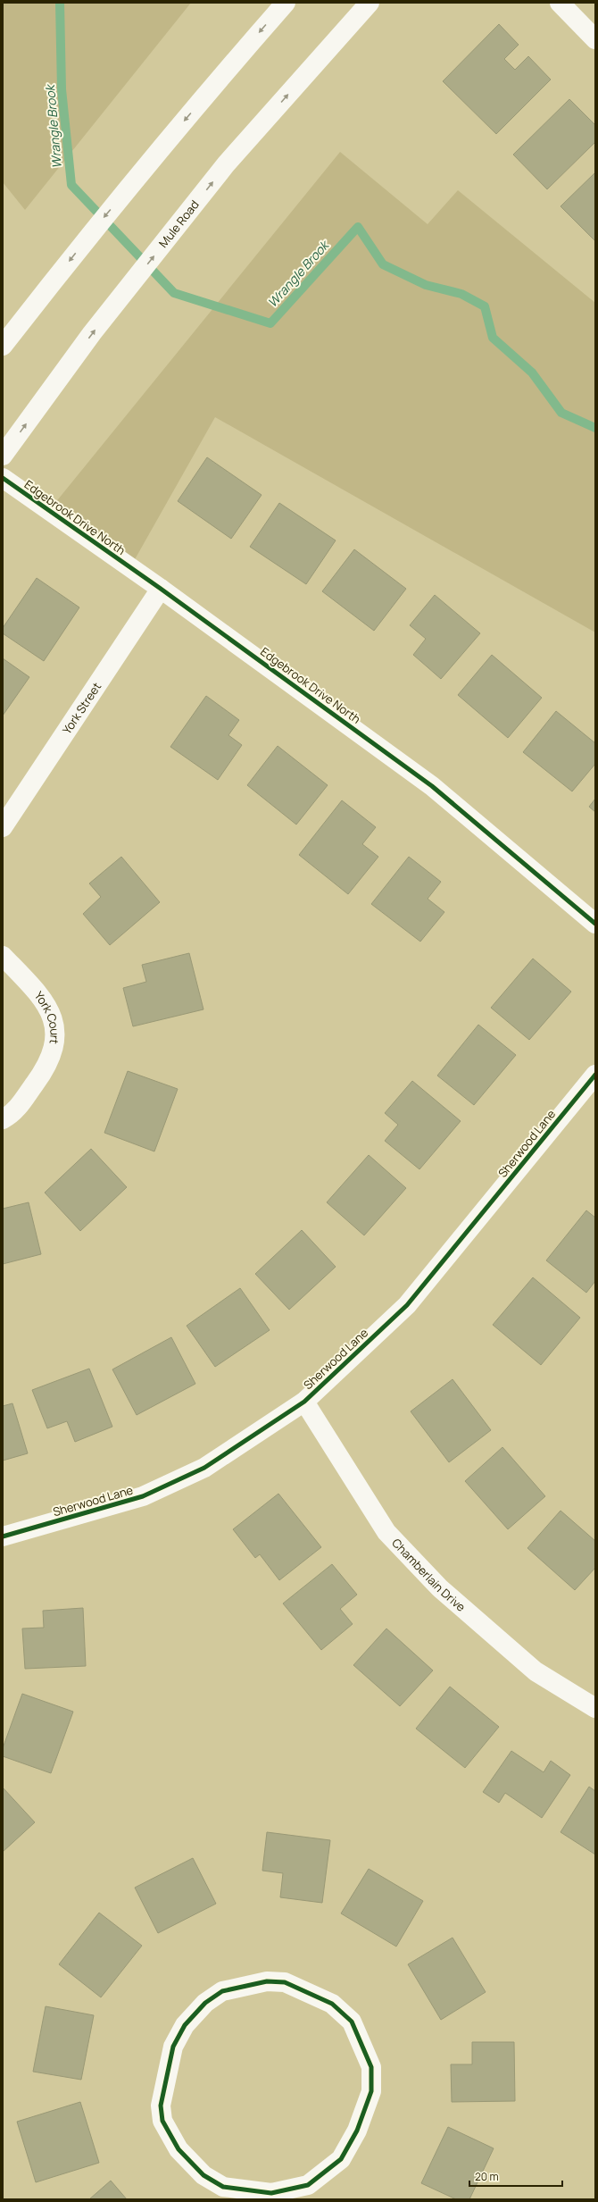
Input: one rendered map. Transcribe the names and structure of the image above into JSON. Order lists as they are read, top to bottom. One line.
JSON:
{"streets":{"street":["Mule Road","Edgebrook Drive North","York Street","York Court","Sherwood Lane","Chamberlain Drive"]},"crossings":[["Edgebrook Drive North","York Street"],["Sherwood Lane","Chamberlain Drive"]],"water":["Wrangle Brook"],"scale_bar":"20 m"}
